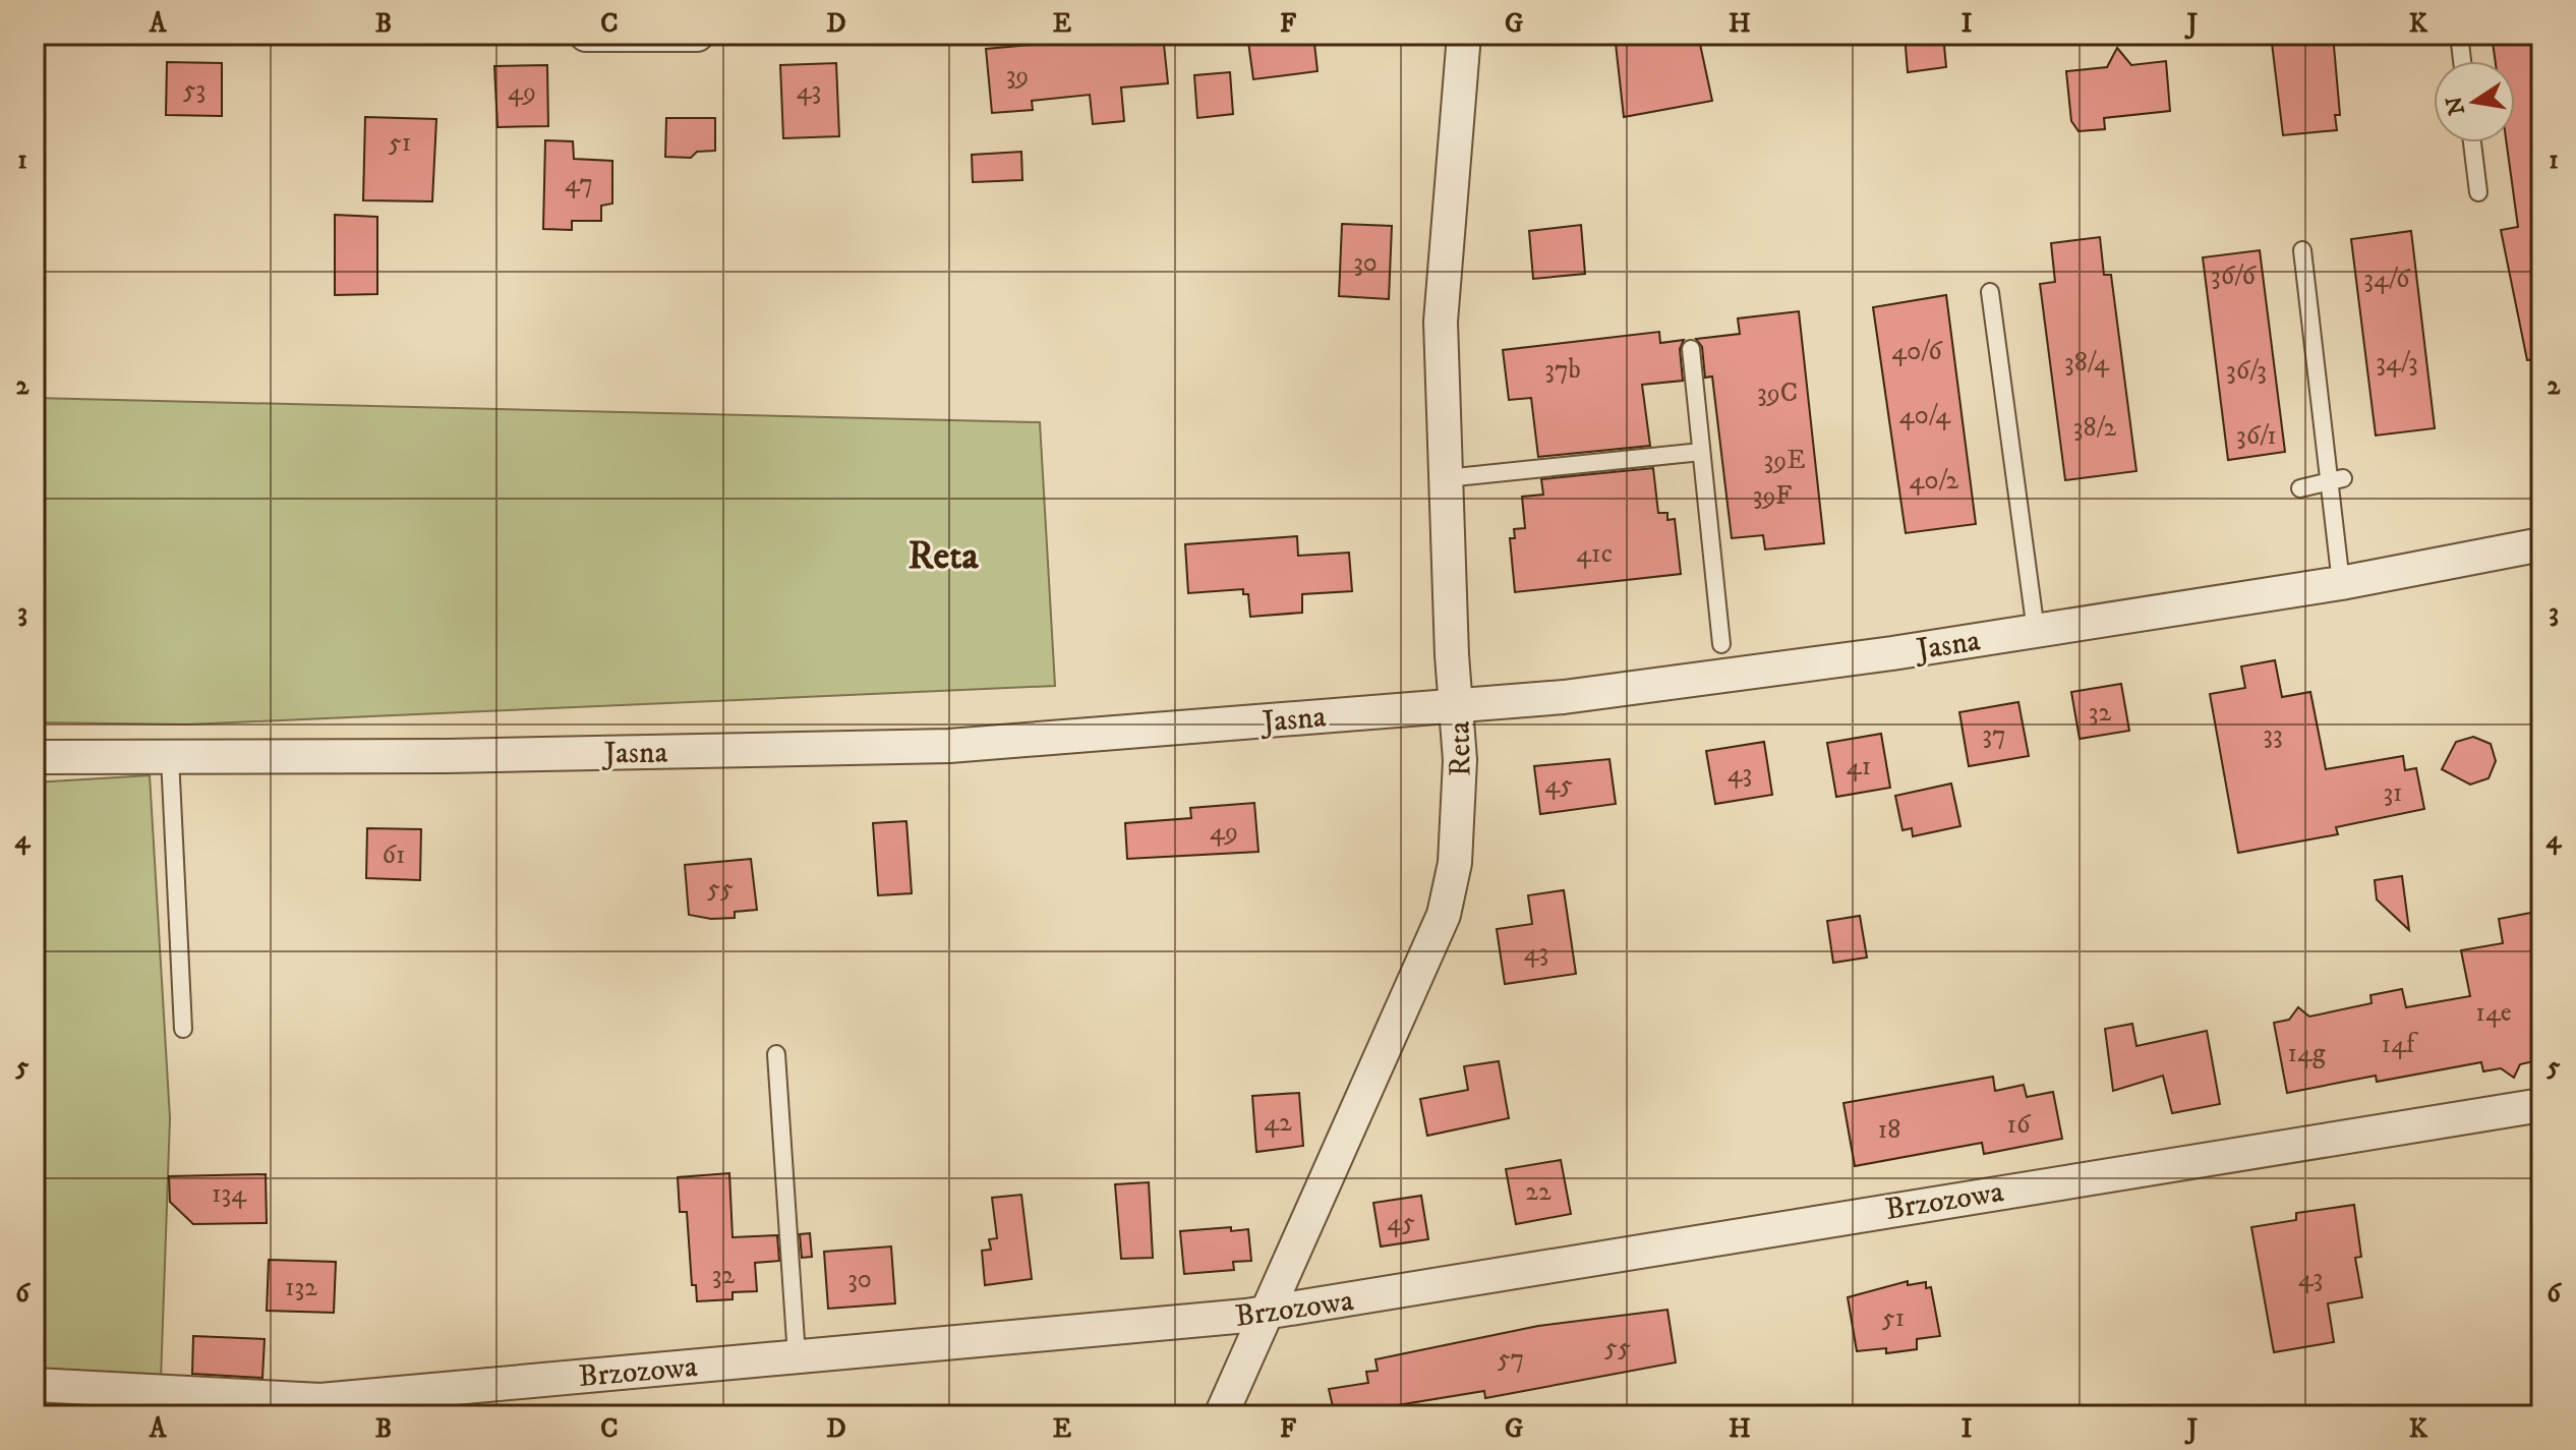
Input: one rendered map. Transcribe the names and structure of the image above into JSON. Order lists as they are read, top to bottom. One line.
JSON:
{"streets":{"street":["Jasna","Reta","Brzozowa"]},"crossings":[["Jasna","Reta"],["Reta","Brzozowa"]],"districts":["Reta"],"house_numbers":["39","53","43","49","51","47","30","36/6","34/6","40/6","38/4","34/3","37b","36/3","39C","40/4","38/2","36/1","39E","40/2","39F","41c","32","37","33","41","43","45","31","49","61","55","43","14e","14f","14g","42","16","18","22","134","45","32","43","30","132","51","55","57"],"north":"left","grid":{"columns":["A","B","C","D","E","F","G","H","I","J","K"],"rows":["1","2","3","4","5","6"]}}
